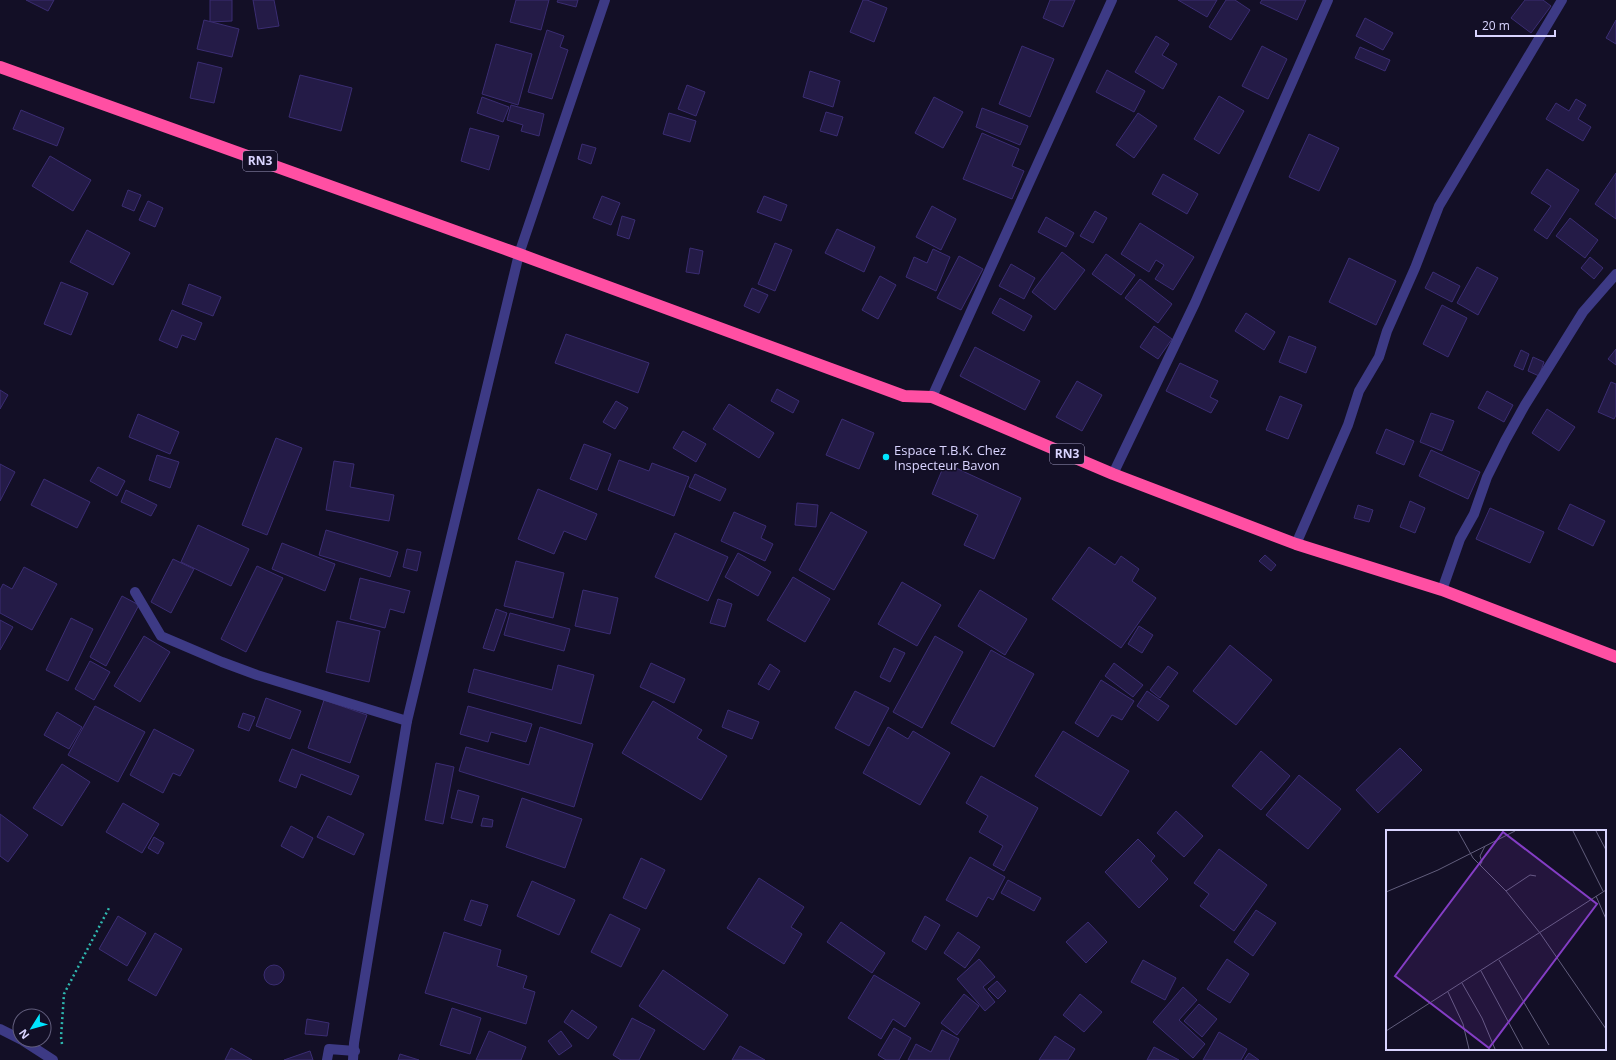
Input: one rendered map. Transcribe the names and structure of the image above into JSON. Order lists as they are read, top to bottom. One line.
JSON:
{"streets":{"highway":["RN3"]},"places":["Espace T.B.K. Chez Inspecteur Bavon"],"scale_bar":"20 m","north":"bottom left"}
